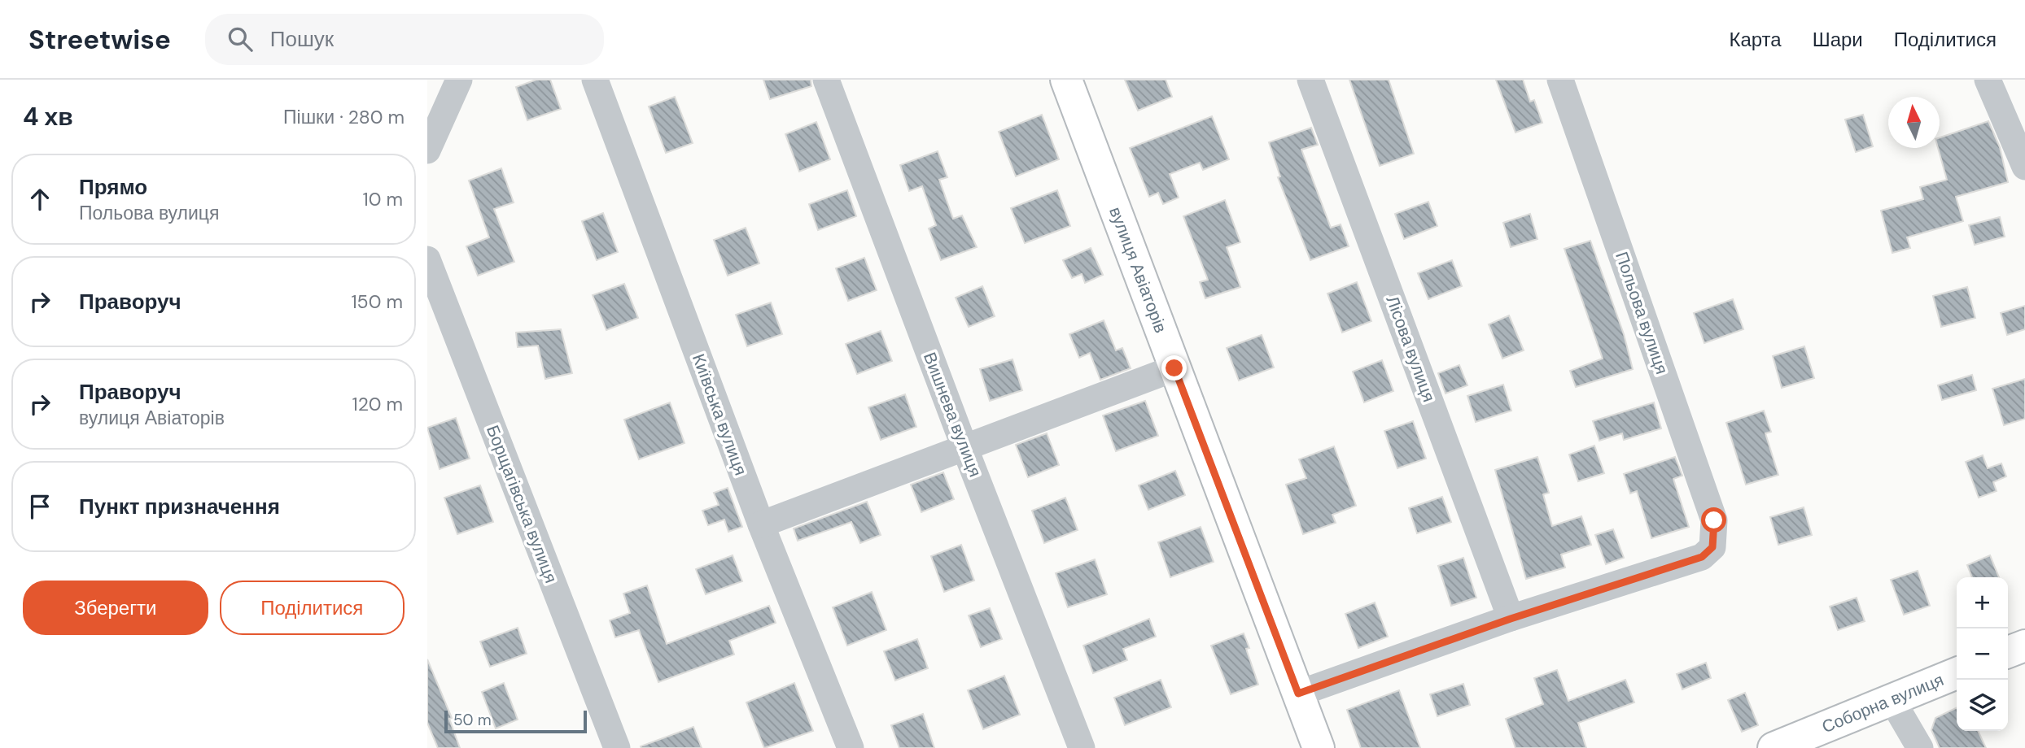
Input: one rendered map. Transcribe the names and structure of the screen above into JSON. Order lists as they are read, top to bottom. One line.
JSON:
{"streets":{"main road":["вулиця Авіаторів","Соборна вулиця"],"street":["Польова вулиця","Лісова вулиця","Київська вулиця","Вишнева вулиця","Борщагівська вулиця"]},"crossings":[["Польова вулиця","Лісова вулиця"]],"scale_bar":"50 m","north":"top","page":{"header":"Streetwise","search":"Пошук","nav":["Карта","Шари","Поділитися"],"heading":["4 хв","Пішки · 280 m"],"list":[["Прямо","Польова вулиця","10 m"],["Праворуч","150 m"],["Праворуч","вулиця Авіаторів","120 m"],"Пункт призначення"],"buttons":["Зберегти","Поділитися"],"map_buttons":["+","−"],"scale":"50 m"}}
